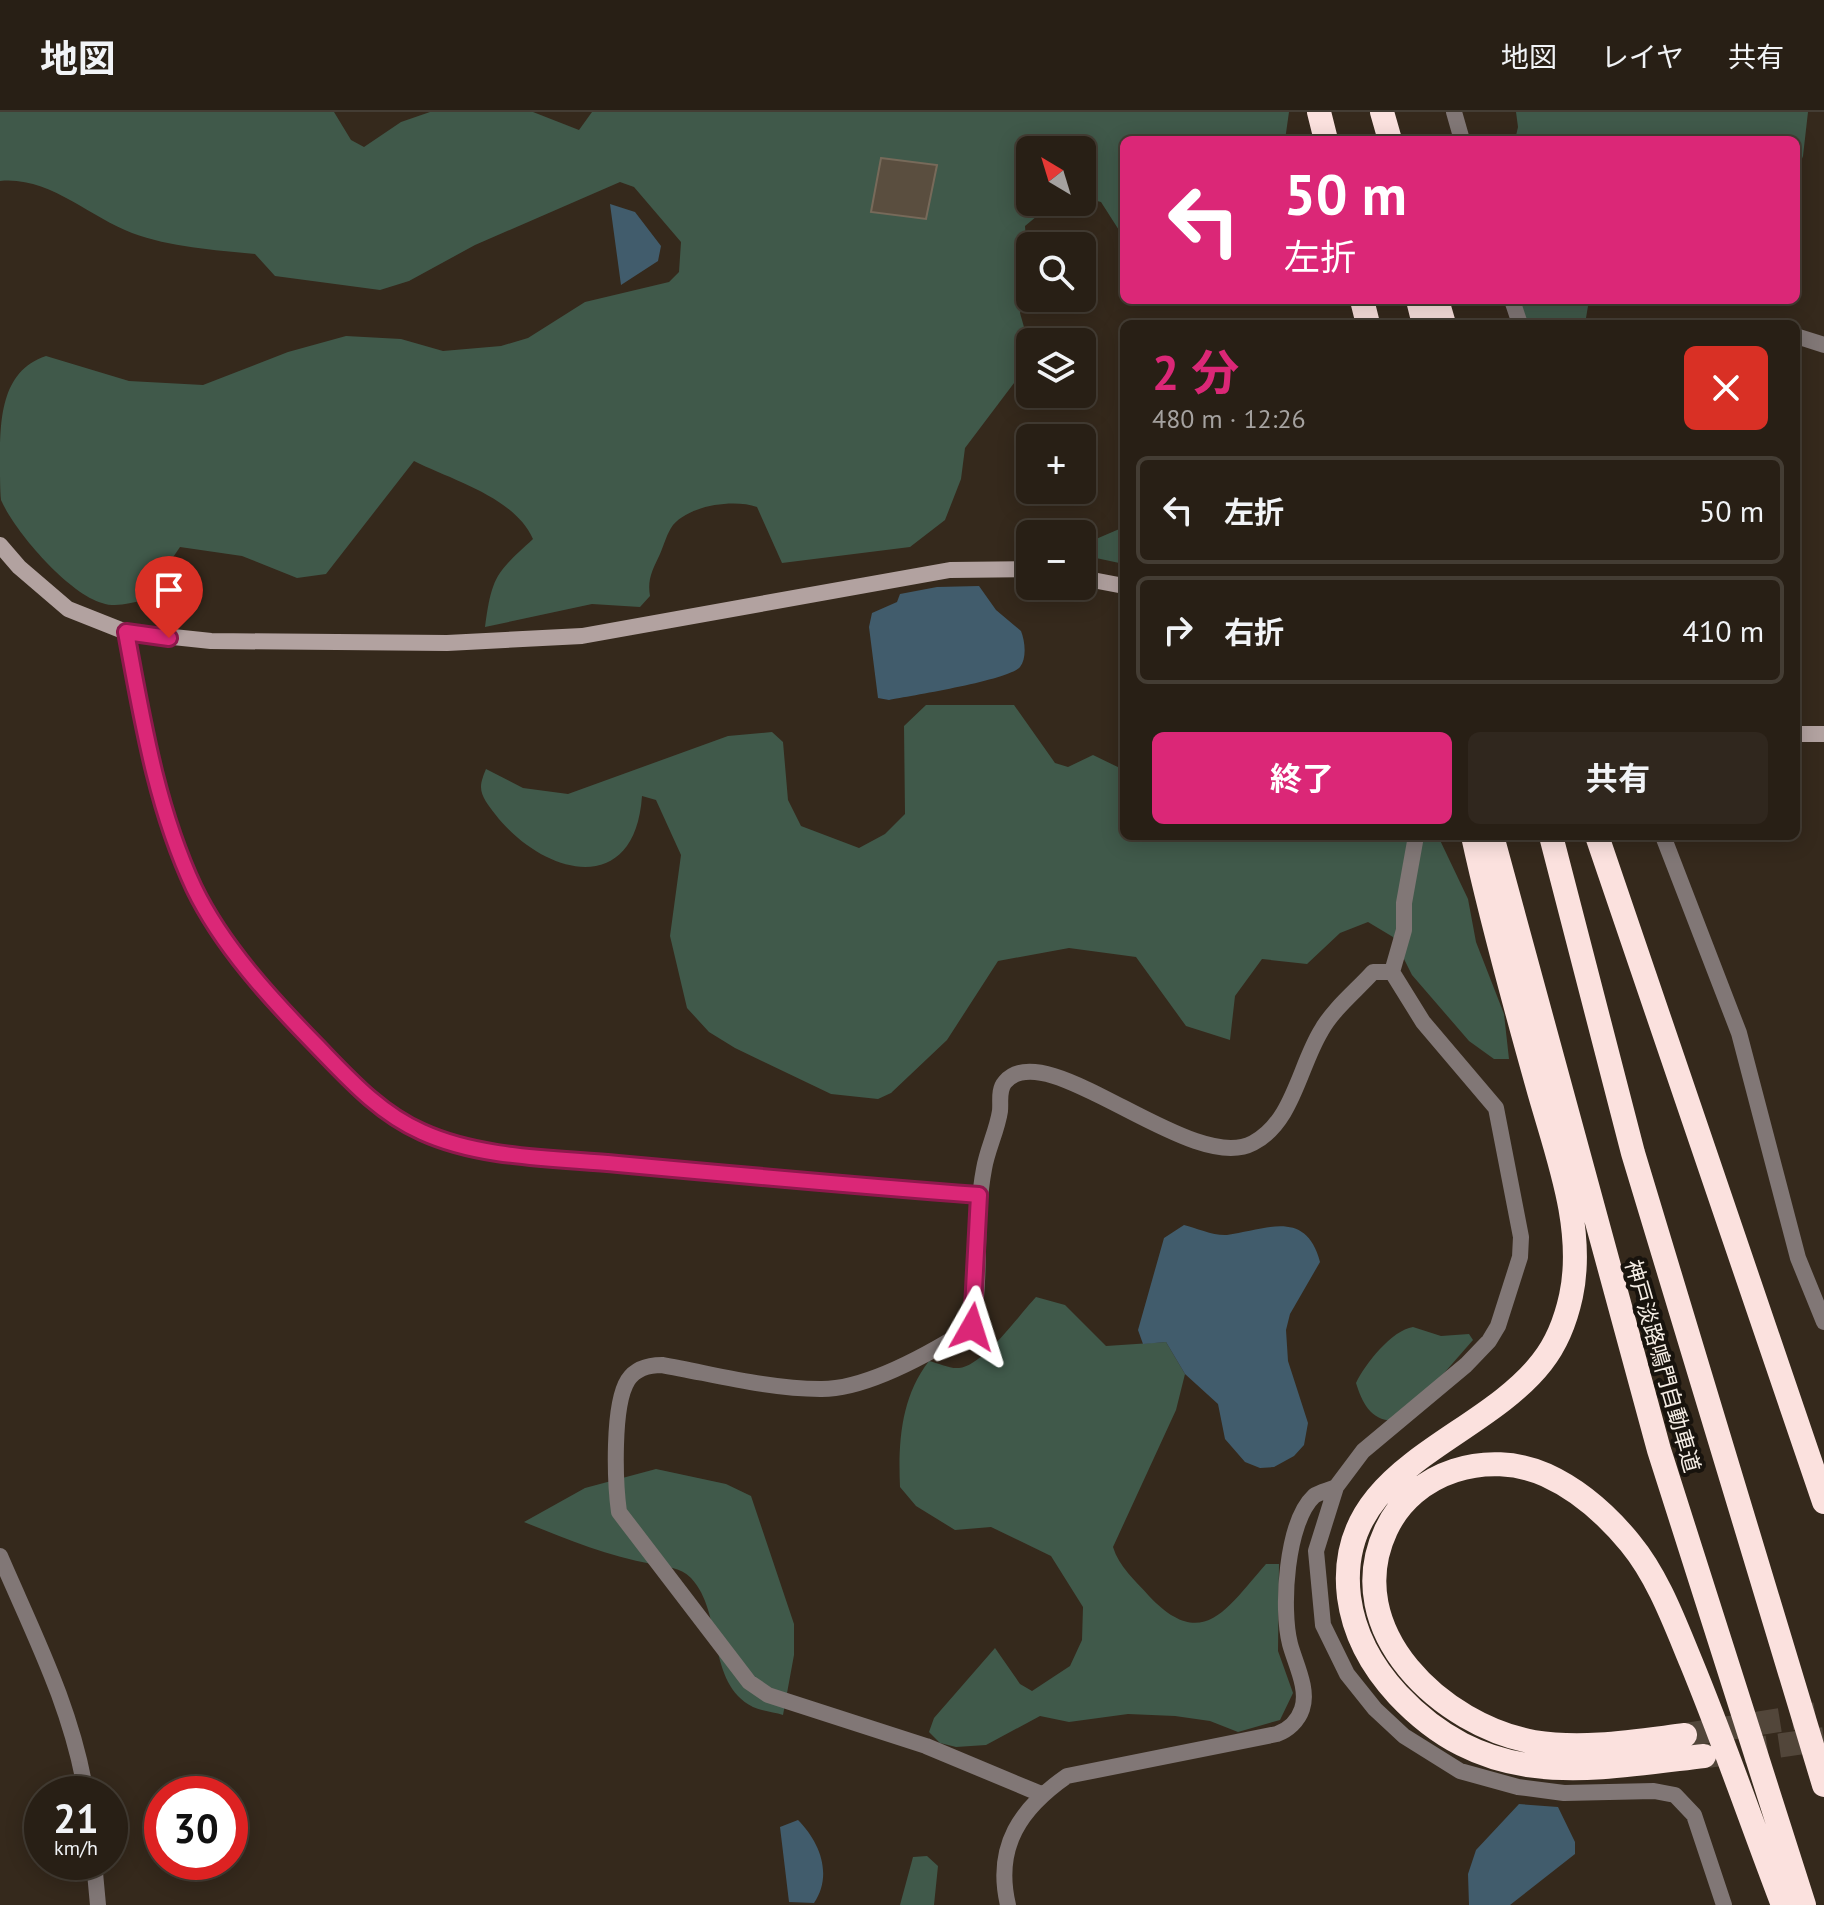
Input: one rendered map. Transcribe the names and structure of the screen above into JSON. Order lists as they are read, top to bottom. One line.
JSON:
{"streets":{"highway":["神戸淡路鳴門自動車道"]},"north":"top left","page":{"header":"地図","nav":["地図","レイヤ","共有"],"map_buttons":["+","−"],"turn":["50 m","左折"],"heading":["2 分","480 m · 12:26"],"list":[{"name":"左折","value":"50 m"},{"name":"右折","value":"410 m"}],"buttons":["終了","共有"],"speed":"21 km/h","limit":"30"}}
